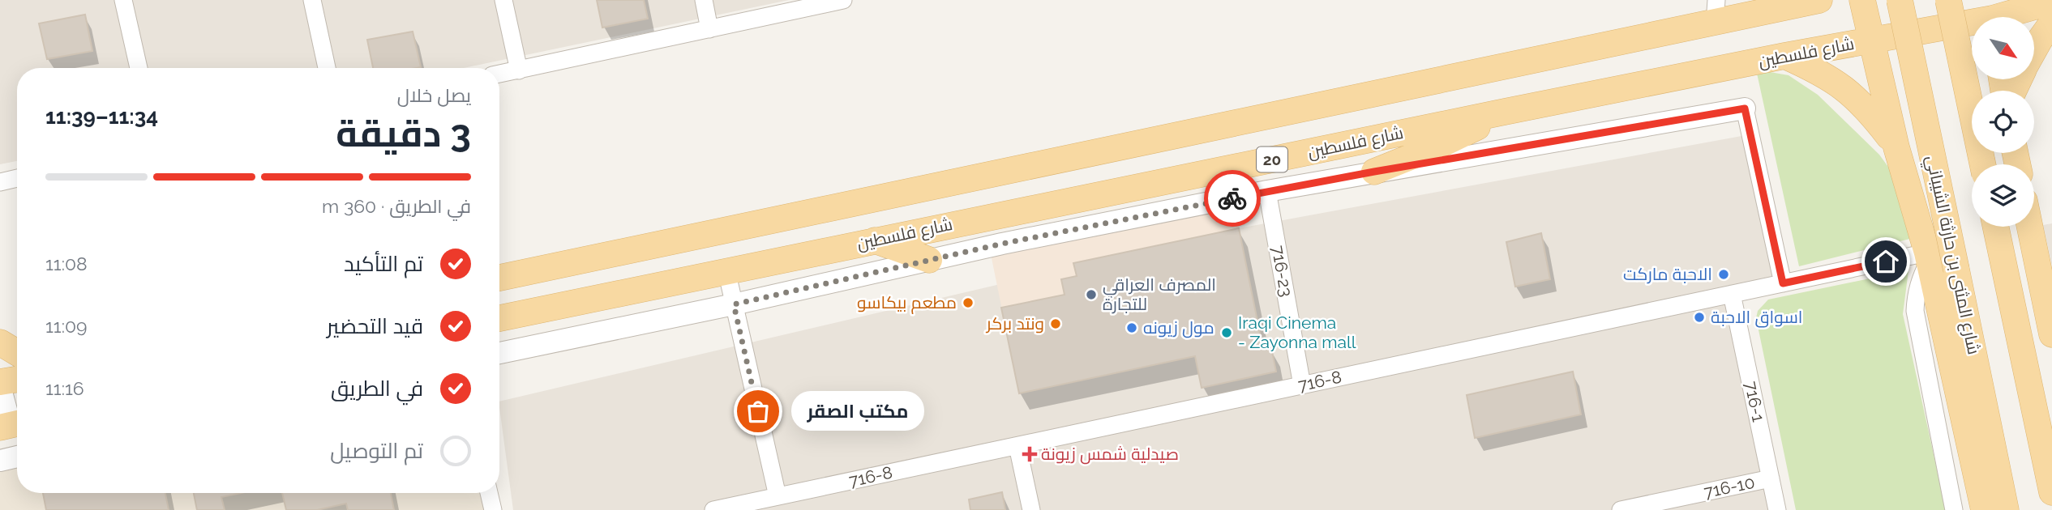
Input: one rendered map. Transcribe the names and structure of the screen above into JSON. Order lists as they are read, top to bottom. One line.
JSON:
{"streets":{"main road":["شارع فلسطين","20","شارع المثنى بن حارثة الشيباني"],"street":["716-23","716-8","716-1","716-10"]},"crossings":[["716-23","716-8"],["716-8","716-1"],["716-1","716-10"]],"places":{"other":["الاحبة ماركت","المصرف العراقي للتجارة","مطعم بيكاسو","اسواق الاحبة","ونتد بركر","مول زيونه","Iraqi Cinema - Zayonna mall","مكتب الصقر"],"health":["صيدلية شمس زيونة"]},"north":"bottom right","page":{"heading":["3 دقيقة","يصل خلال","11:34–11:39"],"bar":"في الطريق · 360 m","list":[["تم التأكيد","11:08"],["قيد التحضير","11:09"],["في الطريق","11:16"],"تم التوصيل"],"bubble":"مكتب الصقر"}}
